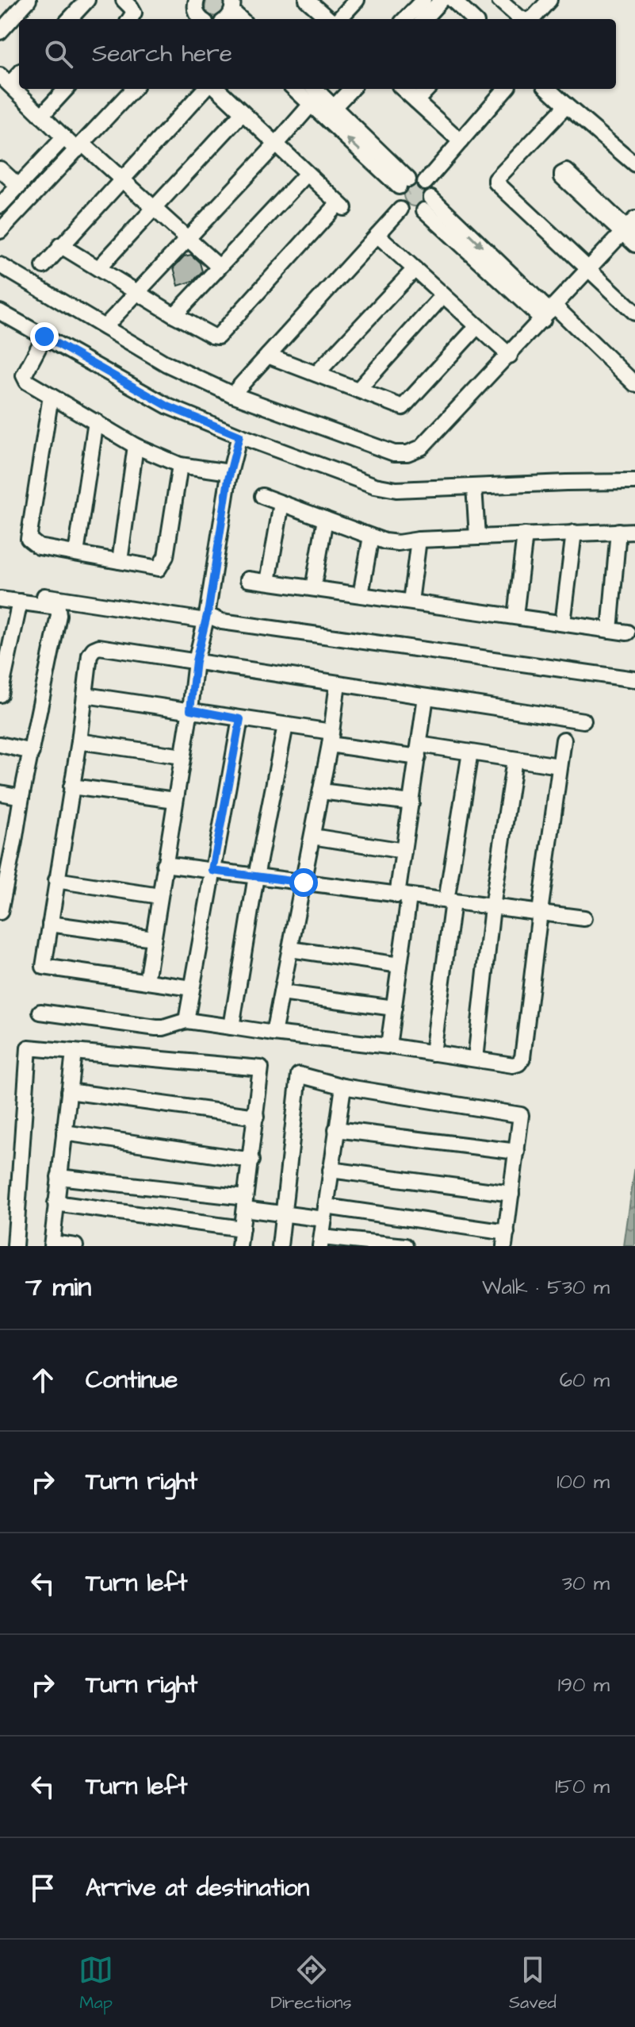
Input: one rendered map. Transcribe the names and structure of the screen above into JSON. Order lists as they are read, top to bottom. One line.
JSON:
{"page":{"search":"Search here","heading":["7 min","Walk · 530 m"],"list":[["Continue","60 m"],["Turn right","100 m"],["Turn left","30 m"],["Turn right","190 m"],["Turn left","150 m"],"Arrive at destination"],"nav":["Map","Directions","Saved"]}}
